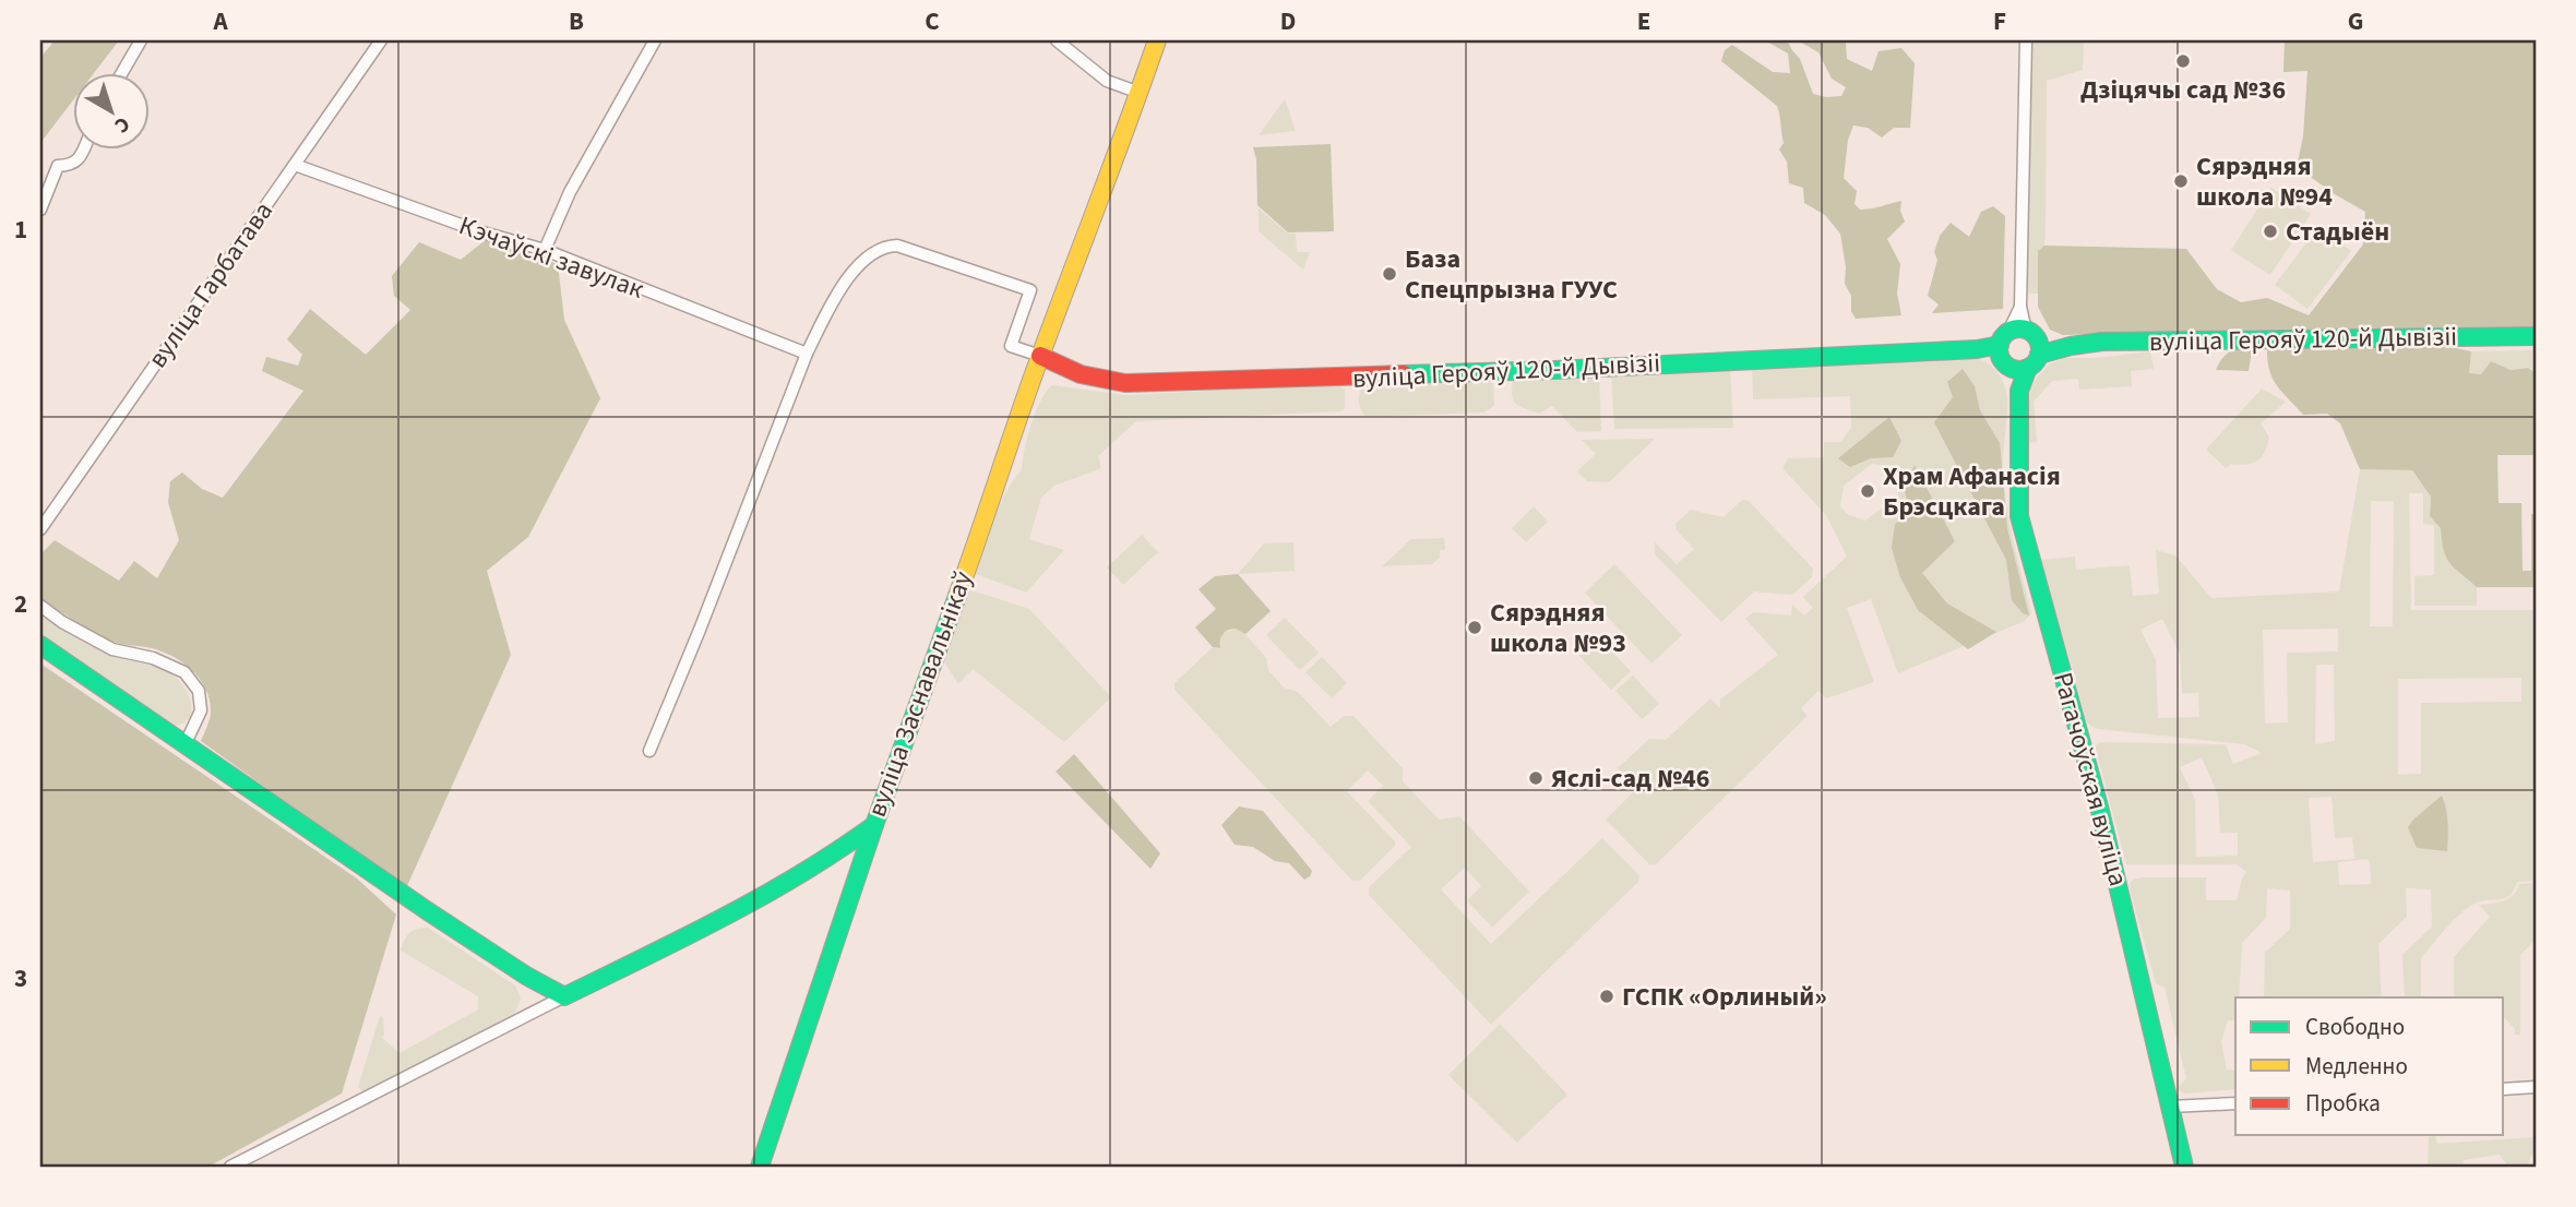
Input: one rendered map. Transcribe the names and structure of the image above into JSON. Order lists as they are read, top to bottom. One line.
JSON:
{"streets":{"street":["Кэчаўскі завулак","вуліца Гарбатава","вуліца Герояў 120-й Дывізіі","вуліца Заснавальнікаў","Рагачоўская вуліца"]},"crossings":[["Кэчаўскі завулак","вуліца Гарбатава"],["вуліца Герояў 120-й Дывізіі","вуліца Заснавальнікаў"],["вуліца Герояў 120-й Дывізіі","Рагачоўская вуліца"]],"places":["Дзіцячы сад №36","Сярэдняя школа №94","Стадыён","База Спецпрызна ГУУС","Храм Афанасія Брэсцкага","Сярэдняя школа №93","Яслі-сад №46","ГСПК «Орлиный»"],"legend":["Свободно","Медленно","Пробка"],"north":"bottom right","grid":{"columns":["A","B","C","D","E","F","G"],"rows":["1","2","3"]}}
